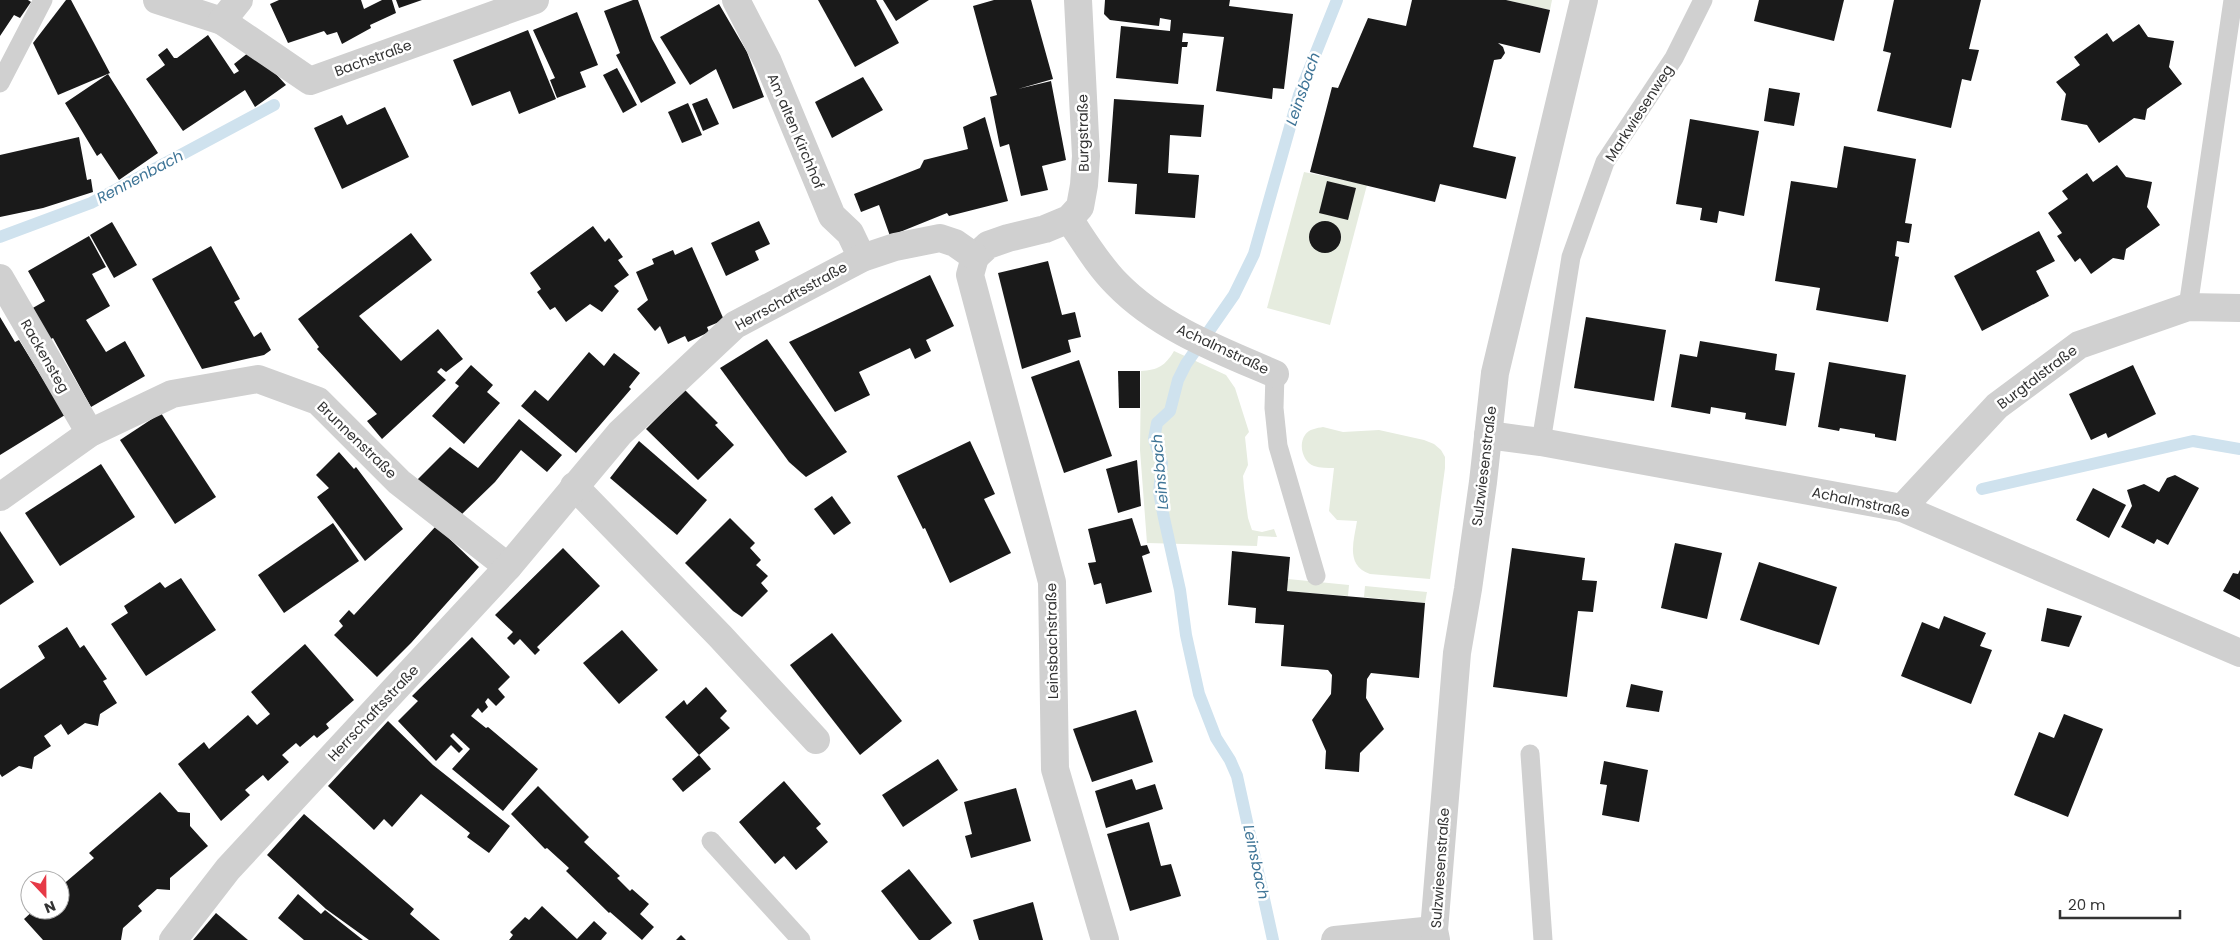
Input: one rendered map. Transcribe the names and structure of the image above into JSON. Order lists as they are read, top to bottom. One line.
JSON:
{"streets":{"street":["Bachstraße","Am alten Kirchhof","Burgstraße","Herrschaftsstraße","Achalmstraße","Rackensteg","Burgtalstraße","Brunnenstraße","Sulzwiesenstraße","Leinsbachstraße"],"lane":["Markwiesenweg"]},"crossings":[["Markwiesenweg","Achalmstraße"],["Am alten Kirchhof","Herrschaftsstraße"],["Burgstraße","Achalmstraße"],["Herrschaftsstraße","Brunnenstraße"],["Herrschaftsstraße","Leinsbachstraße"],["Achalmstraße","Burgtalstraße"],["Achalmstraße","Sulzwiesenstraße"],["Rackensteg","Brunnenstraße"]],"water":["Leinsbach","Rennenbach"],"scale_bar":"20 m","north":"bottom"}
